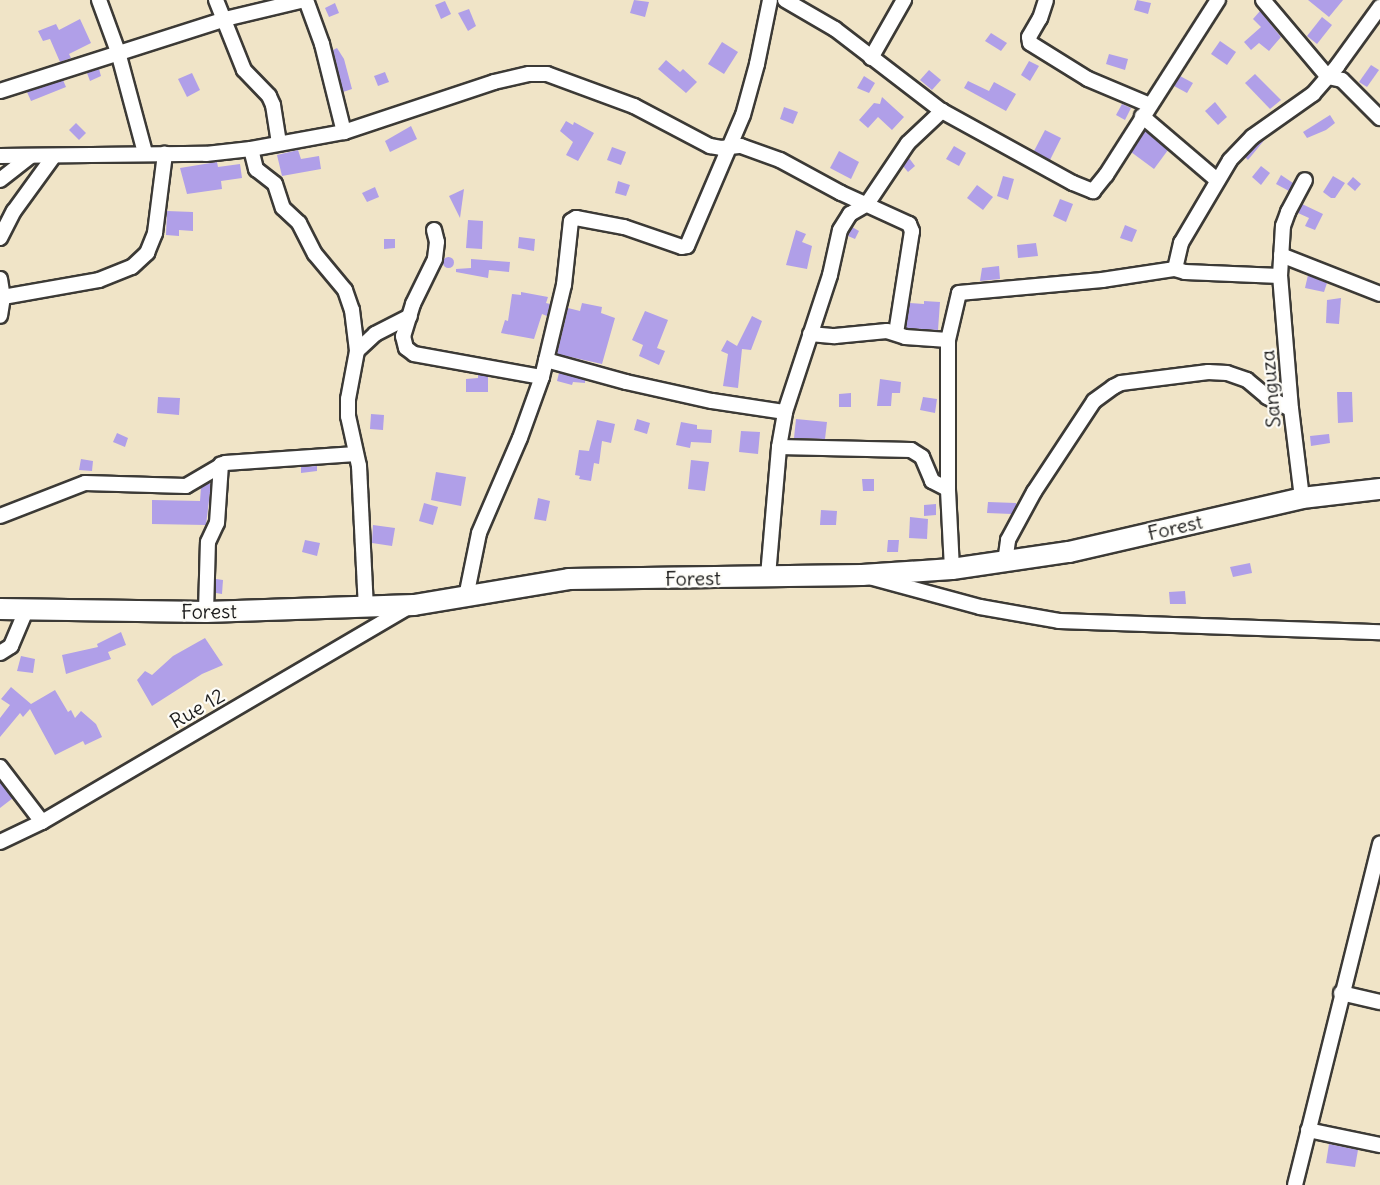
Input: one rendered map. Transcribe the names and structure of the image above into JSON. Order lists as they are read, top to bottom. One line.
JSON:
{"streets":{"street":["Sanguza","Forest","Rue 12"]},"crossings":[["Sanguza","Forest"],["Forest","Rue 12"]]}
